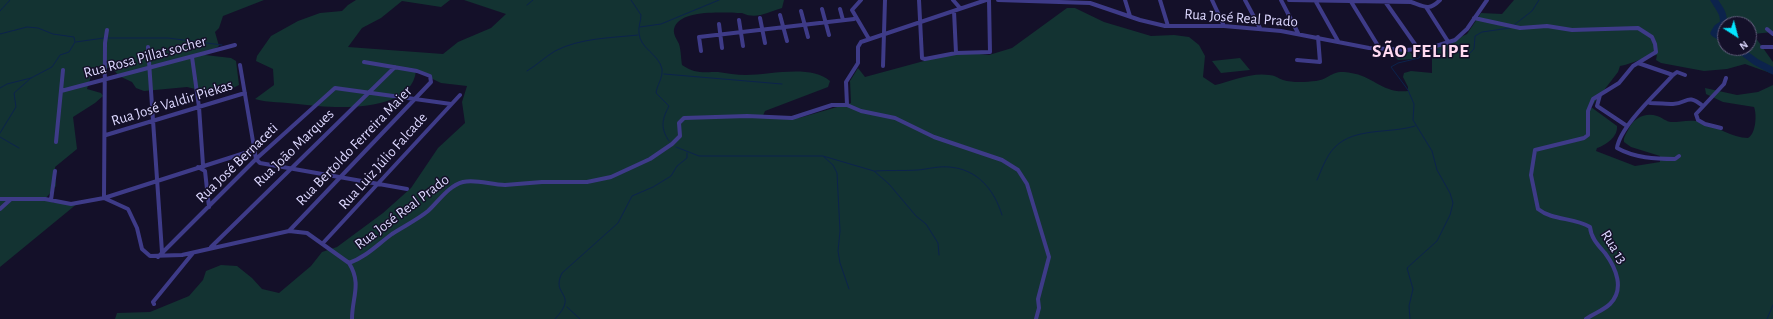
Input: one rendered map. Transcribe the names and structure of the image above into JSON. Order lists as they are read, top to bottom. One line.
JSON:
{"streets":{"street":["Rua José Real Prado","Rua Rosa Pillat socher","Rua José Valdir Piekas","Rua Bertoldo Ferreira Maier","Rua João Marques","Rua Luiz Júlio Falcade","Rua José Bernaceti","Rua 13"]},"crossings":[["Rua José Real Prado","Rua Bertoldo Ferreira Maier"],["Rua José Real Prado","Rua João Marques"],["Rua José Real Prado","Rua Luiz Júlio Falcade"],["Rua José Real Prado","Rua José Bernaceti"],["Rua Bertoldo Ferreira Maier","Rua João Marques"],["Rua João Marques","Rua José Bernaceti"]],"districts":["SÃO FELIPE"],"north":"bottom right"}
